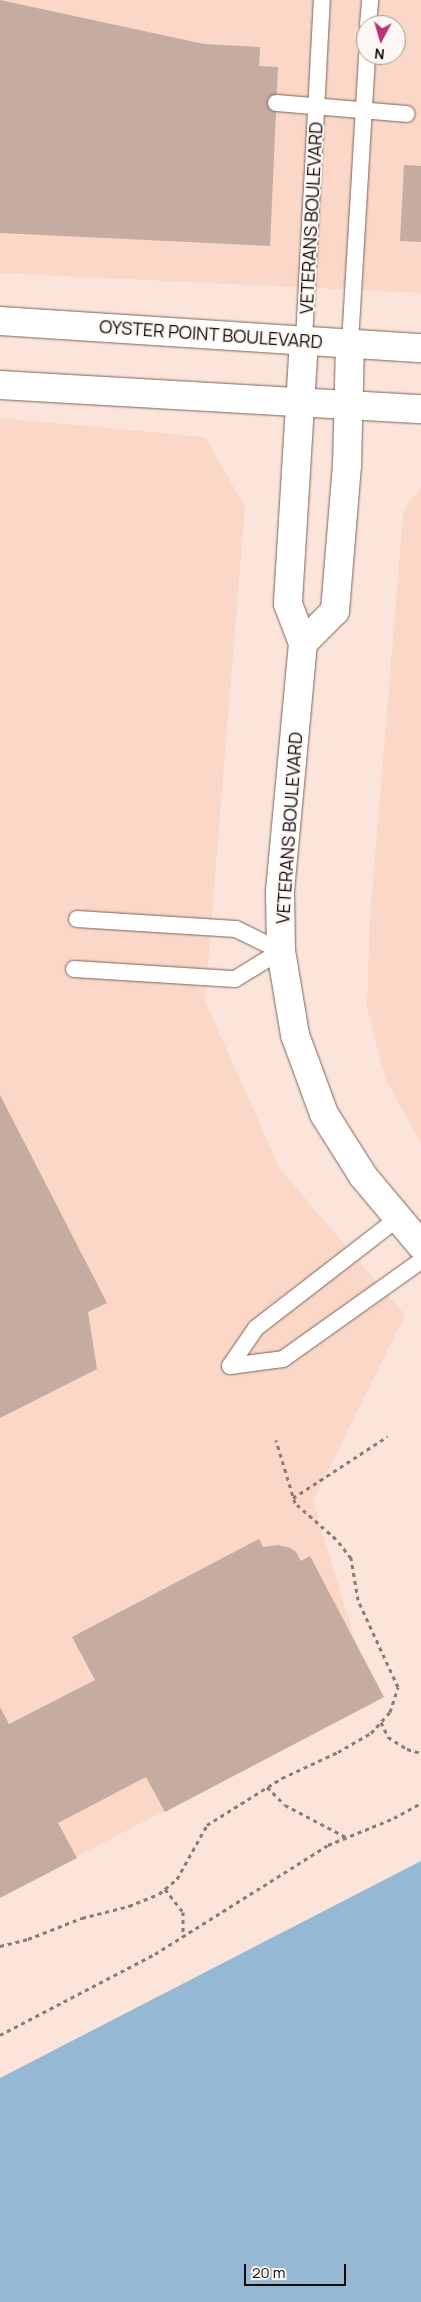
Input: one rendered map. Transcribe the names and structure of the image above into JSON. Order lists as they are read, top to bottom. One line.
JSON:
{"streets":{"street":["VETERANS BOULEVARD","OYSTER POINT BOULEVARD"]},"crossings":[["VETERANS BOULEVARD","OYSTER POINT BOULEVARD"]],"scale_bar":"20 m","north":"bottom"}
